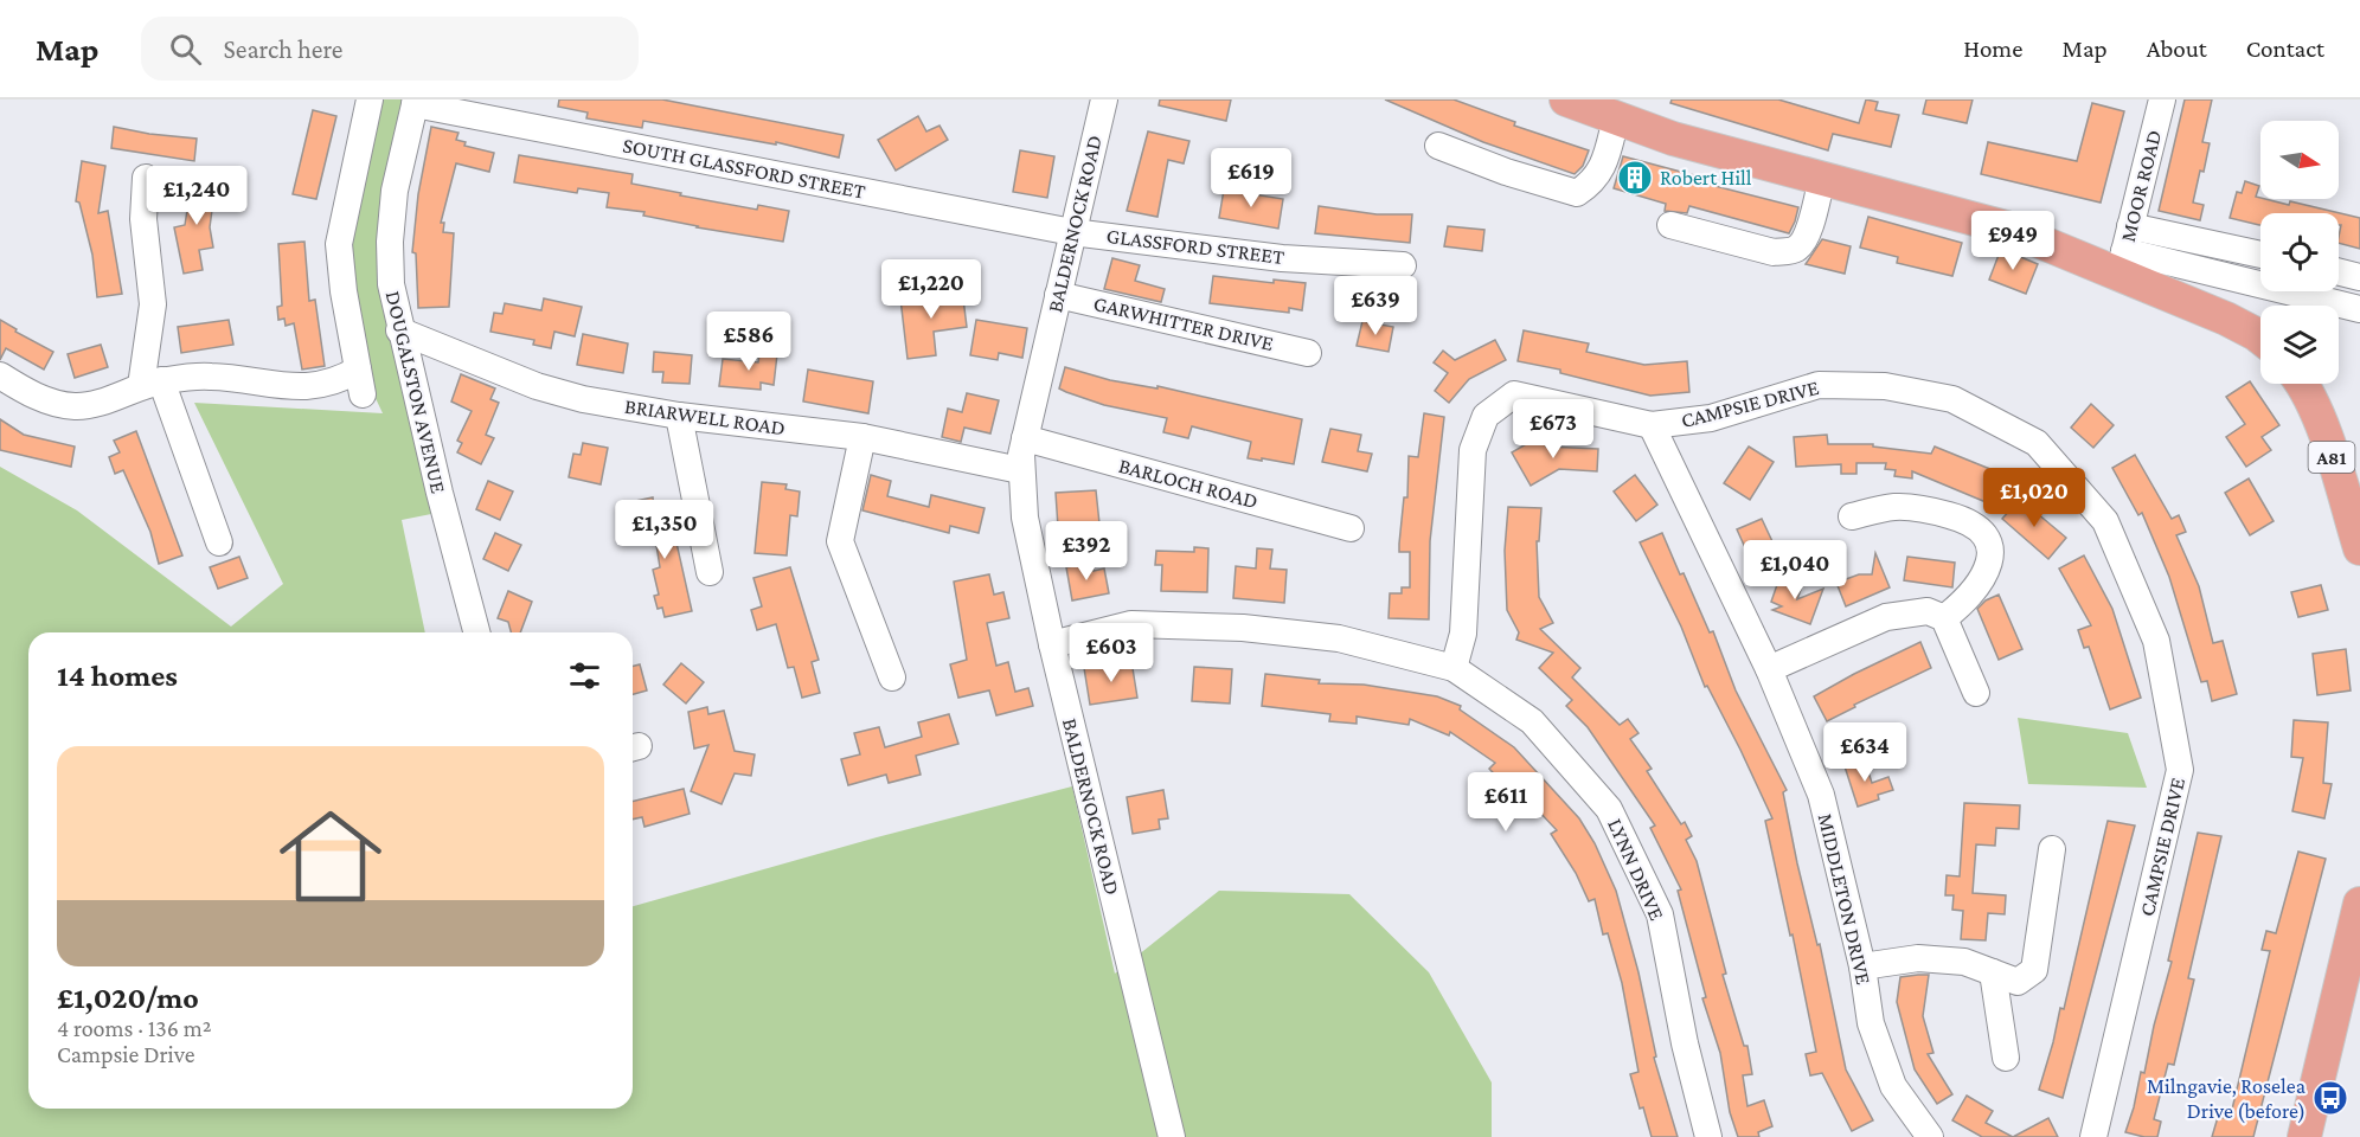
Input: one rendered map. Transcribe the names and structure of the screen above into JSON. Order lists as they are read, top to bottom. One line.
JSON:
{"streets":{"main road":["A81"],"street":["SOUTH GLASSFORD STREET","MOOR ROAD","BALDERNOCK ROAD","GLASSFORD STREET","GARWHITTER DRIVE","DOUGALSTON AVENUE","CAMPSIE DRIVE","BRIARWELL ROAD","BARLOCH ROAD","LYNN DRIVE","MIDDLETON DRIVE"]},"crossings":[["SOUTH GLASSFORD STREET","BALDERNOCK ROAD"],["SOUTH GLASSFORD STREET","GLASSFORD STREET"],["SOUTH GLASSFORD STREET","DOUGALSTON AVENUE"],["BALDERNOCK ROAD","GLASSFORD STREET"],["BALDERNOCK ROAD","GARWHITTER DRIVE"],["BALDERNOCK ROAD","BRIARWELL ROAD"],["BALDERNOCK ROAD","BARLOCH ROAD"],["BALDERNOCK ROAD","LYNN DRIVE"],["DOUGALSTON AVENUE","BRIARWELL ROAD"],["CAMPSIE DRIVE","LYNN DRIVE"],["CAMPSIE DRIVE","MIDDLETON DRIVE"]],"places":{"building":["Robert Hill"],"bus stop":["Milngavie, Roselea Drive (before)"]},"north":"right","page":{"header":"Map","search":"Search here","nav":["Home","Map","About","Contact"],"price":["£619","£1,240","£949","£1,220","£639","£586","£673","£1,020","£1,350","£392","£1,040","£603","£634","£611"],"heading":"14 homes","list":[{"name":"£1,020/mo","note":"4 rooms · 136 m² · Campsie Drive"}]}}
